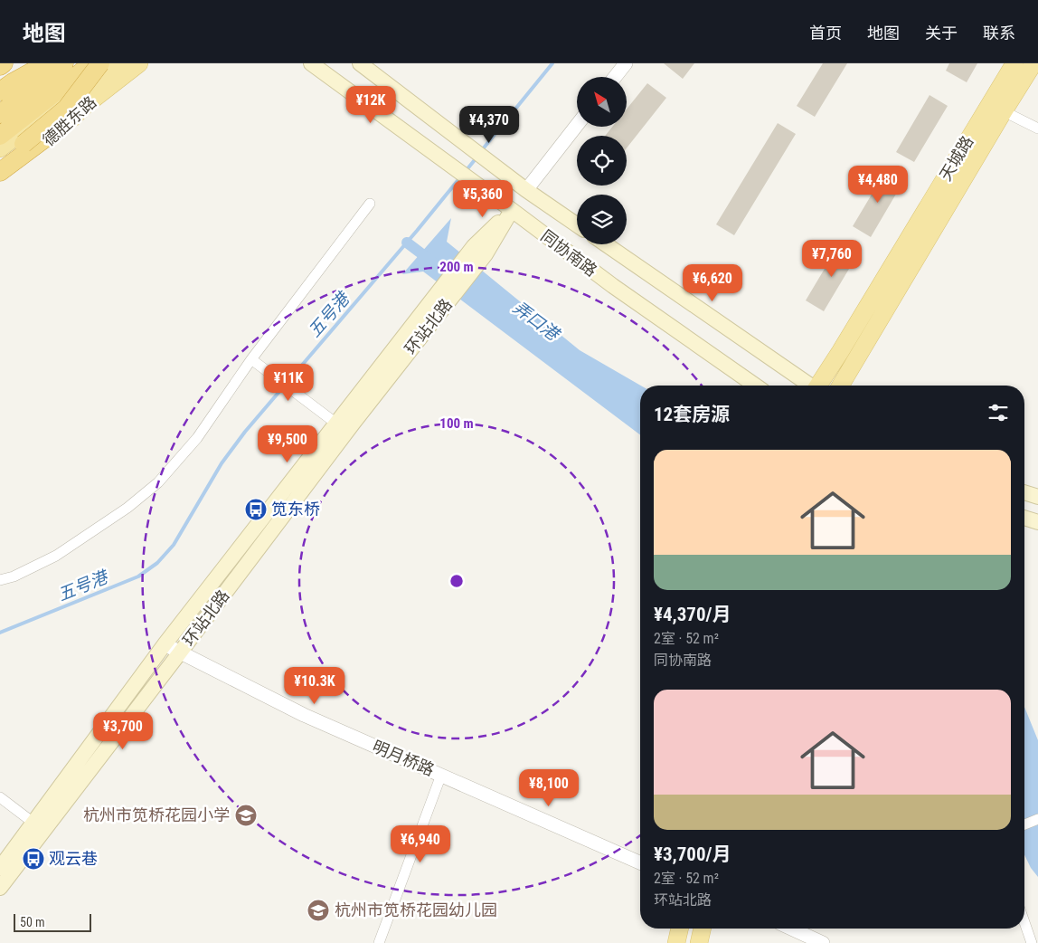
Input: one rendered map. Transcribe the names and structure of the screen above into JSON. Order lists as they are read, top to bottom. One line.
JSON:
{"streets":{"main road":["德胜东路","天城路","同协南路","环站北路"],"street":["明月桥路"]},"crossings":[["同协南路","环站北路"],["环站北路","明月桥路"]],"water":["五号港","弄口港"],"places":{"bus stop":["笕东桥","观云巷"],"school or university":["杭州市笕桥花园小学","杭州市笕桥花园幼儿园"]},"scale_bar":"50 m","north":"top left","page":{"header":"地图","nav":["首页","地图","关于","联系"],"price":["¥12K","¥4,370","¥4,480","¥5,360","¥7,760","¥6,620","¥11K","¥9,500","¥10.3K","¥3,700","¥8,100","¥6,940"],"heading":"12套房源","list":[{"name":"¥4,370/月","note":"2室 · 52 m² · 同协南路"},{"name":"¥3,700/月","note":"2室 · 52 m² · 环站北路"}],"scale":"50 m"},"rings":["200 m","100 m"]}
